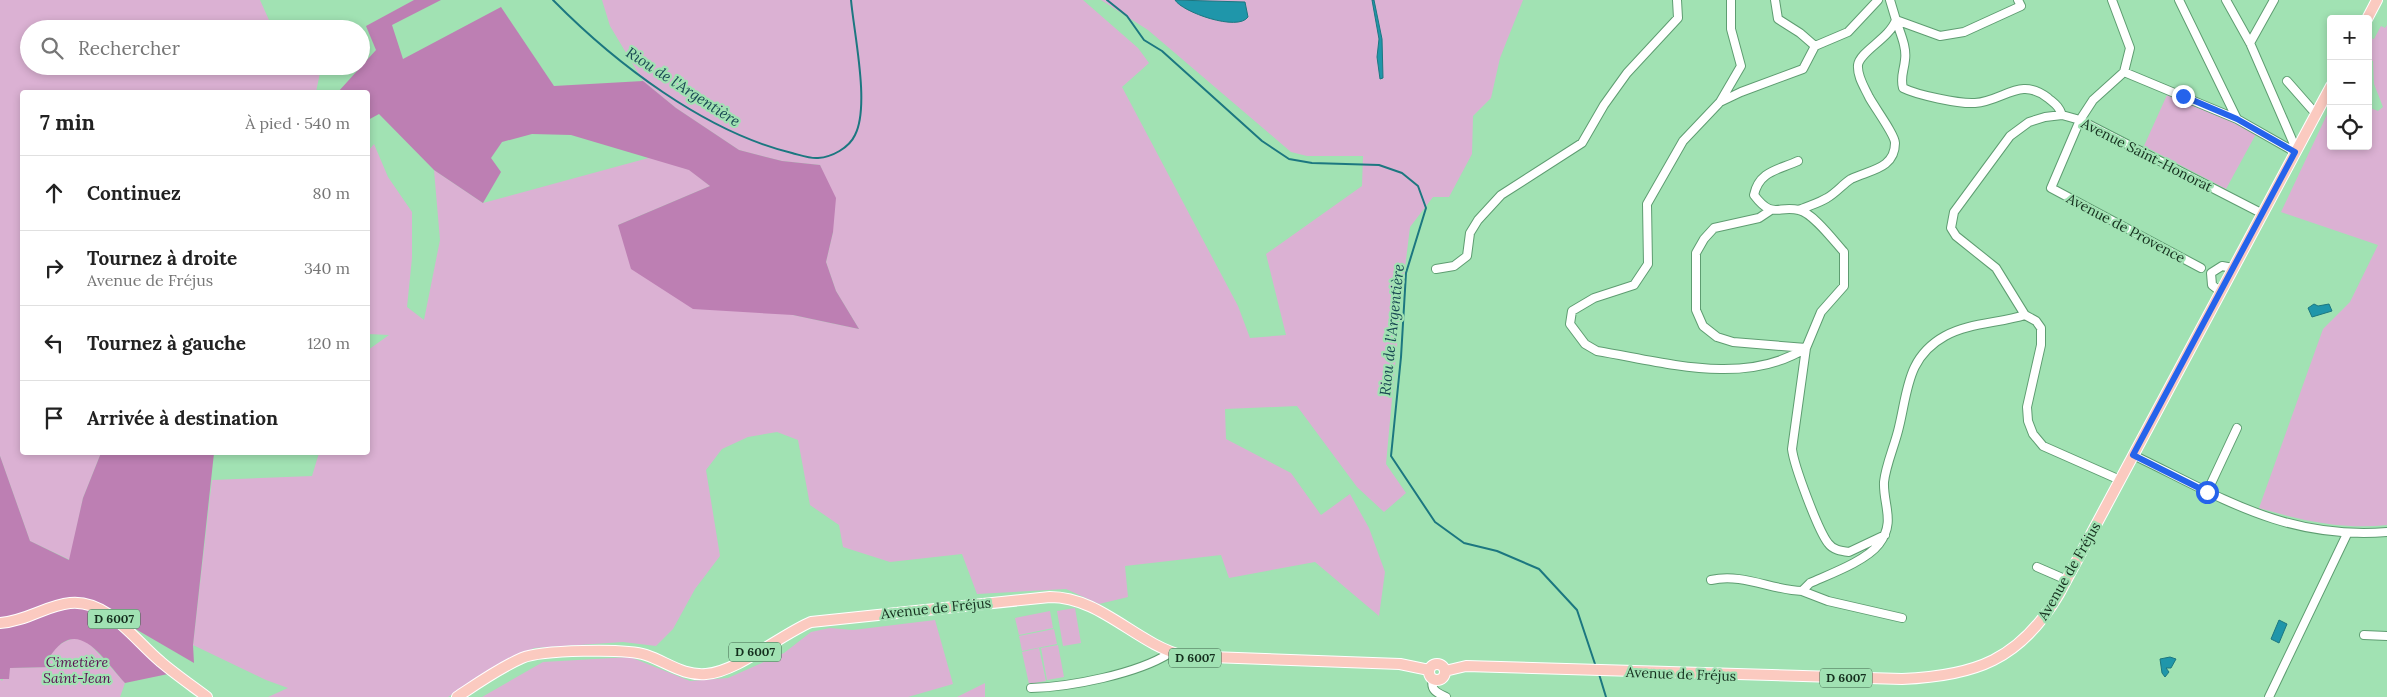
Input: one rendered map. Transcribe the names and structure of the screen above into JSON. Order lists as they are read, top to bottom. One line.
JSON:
{"streets":{"main road":["Avenue de Fréjus","D 6007"],"street":["Avenue Saint-Honorat","Avenue de Provence"]},"crossings":[["Avenue Saint-Honorat","Avenue de Provence"],["Avenue Saint-Honorat","Avenue de Fréjus"]],"water":["Riou de l'Argentière"],"parks":["Cimetière Saint-Jean"],"page":{"map_buttons":["+","−"],"search":"Rechercher","heading":["7 min","À pied · 540 m"],"list":[["Continuez","80 m"],["Tournez à droite","Avenue de Fréjus","340 m"],["Tournez à gauche","120 m"],"Arrivée à destination"]}}
